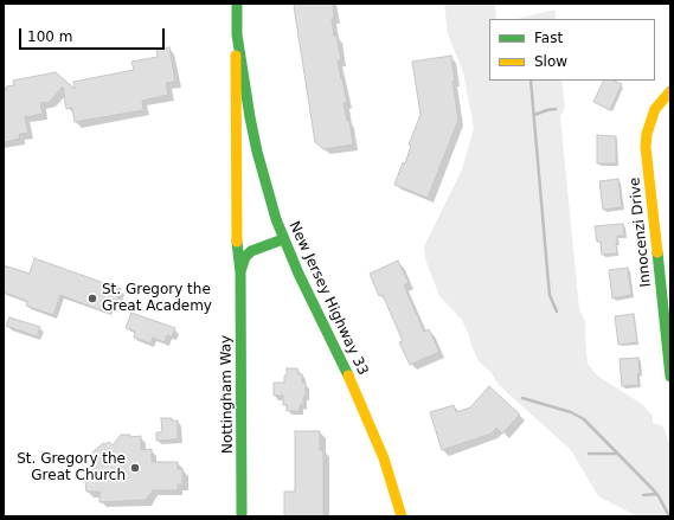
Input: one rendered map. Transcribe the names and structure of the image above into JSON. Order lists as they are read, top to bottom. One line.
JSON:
{"streets":{"street":["Innocenzi Drive","New Jersey Highway 33","Nottingham Way"]},"crossings":[["New Jersey Highway 33","Nottingham Way"]],"places":["St. Gregory the Great Academy","St. Gregory the Great Church"],"legend":["Fast","Slow"],"scale_bar":"100 m"}
